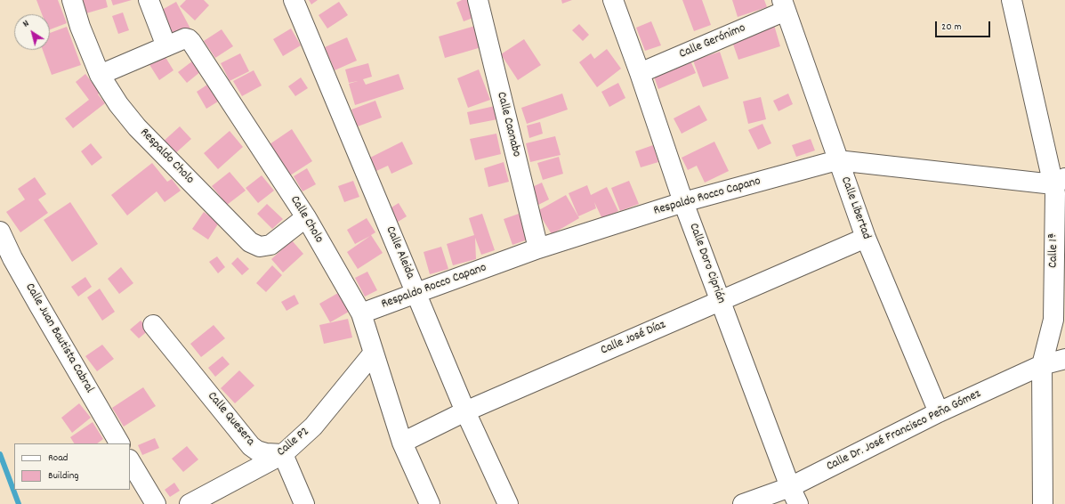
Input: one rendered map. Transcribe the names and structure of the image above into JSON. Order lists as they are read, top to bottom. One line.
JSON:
{"streets":{"street":["Calle Gerónimo","Calle Caonabo","Respaldo Cholo","Respaldo Rocco Capano","Calle Libertad","Calle Cholo","Calle 1ª","Calle Aleida","Calle Doro Ciprián","Calle Juan Bautista Cabral","Calle José Díaz","Calle Quesera","Calle Dr. José Francisco Peña Gómez","Calle P2"]},"crossings":[["Calle Gerónimo","Calle Libertad"],["Calle Gerónimo","Calle Doro Ciprián"],["Calle Caonabo","Respaldo Rocco Capano"],["Respaldo Cholo","Calle Cholo"],["Respaldo Rocco Capano","Calle Libertad"],["Respaldo Rocco Capano","Calle Cholo"],["Respaldo Rocco Capano","Calle 1ª"],["Respaldo Rocco Capano","Calle Aleida"],["Respaldo Rocco Capano","Calle Doro Ciprián"],["Calle Libertad","Calle José Díaz"],["Calle Libertad","Calle Dr. José Francisco Peña Gómez"],["Calle Cholo","Calle José Díaz"],["Calle Cholo","Calle P2"],["Calle 1ª","Calle Dr. José Francisco Peña Gómez"],["Calle Aleida","Calle José Díaz"],["Calle Doro Ciprián","Calle José Díaz"],["Calle Doro Ciprián","Calle Dr. José Francisco Peña Gómez"],["Calle Quesera","Calle P2"]],"legend":["Road","Building"],"scale_bar":"20 m","north":"top left"}
